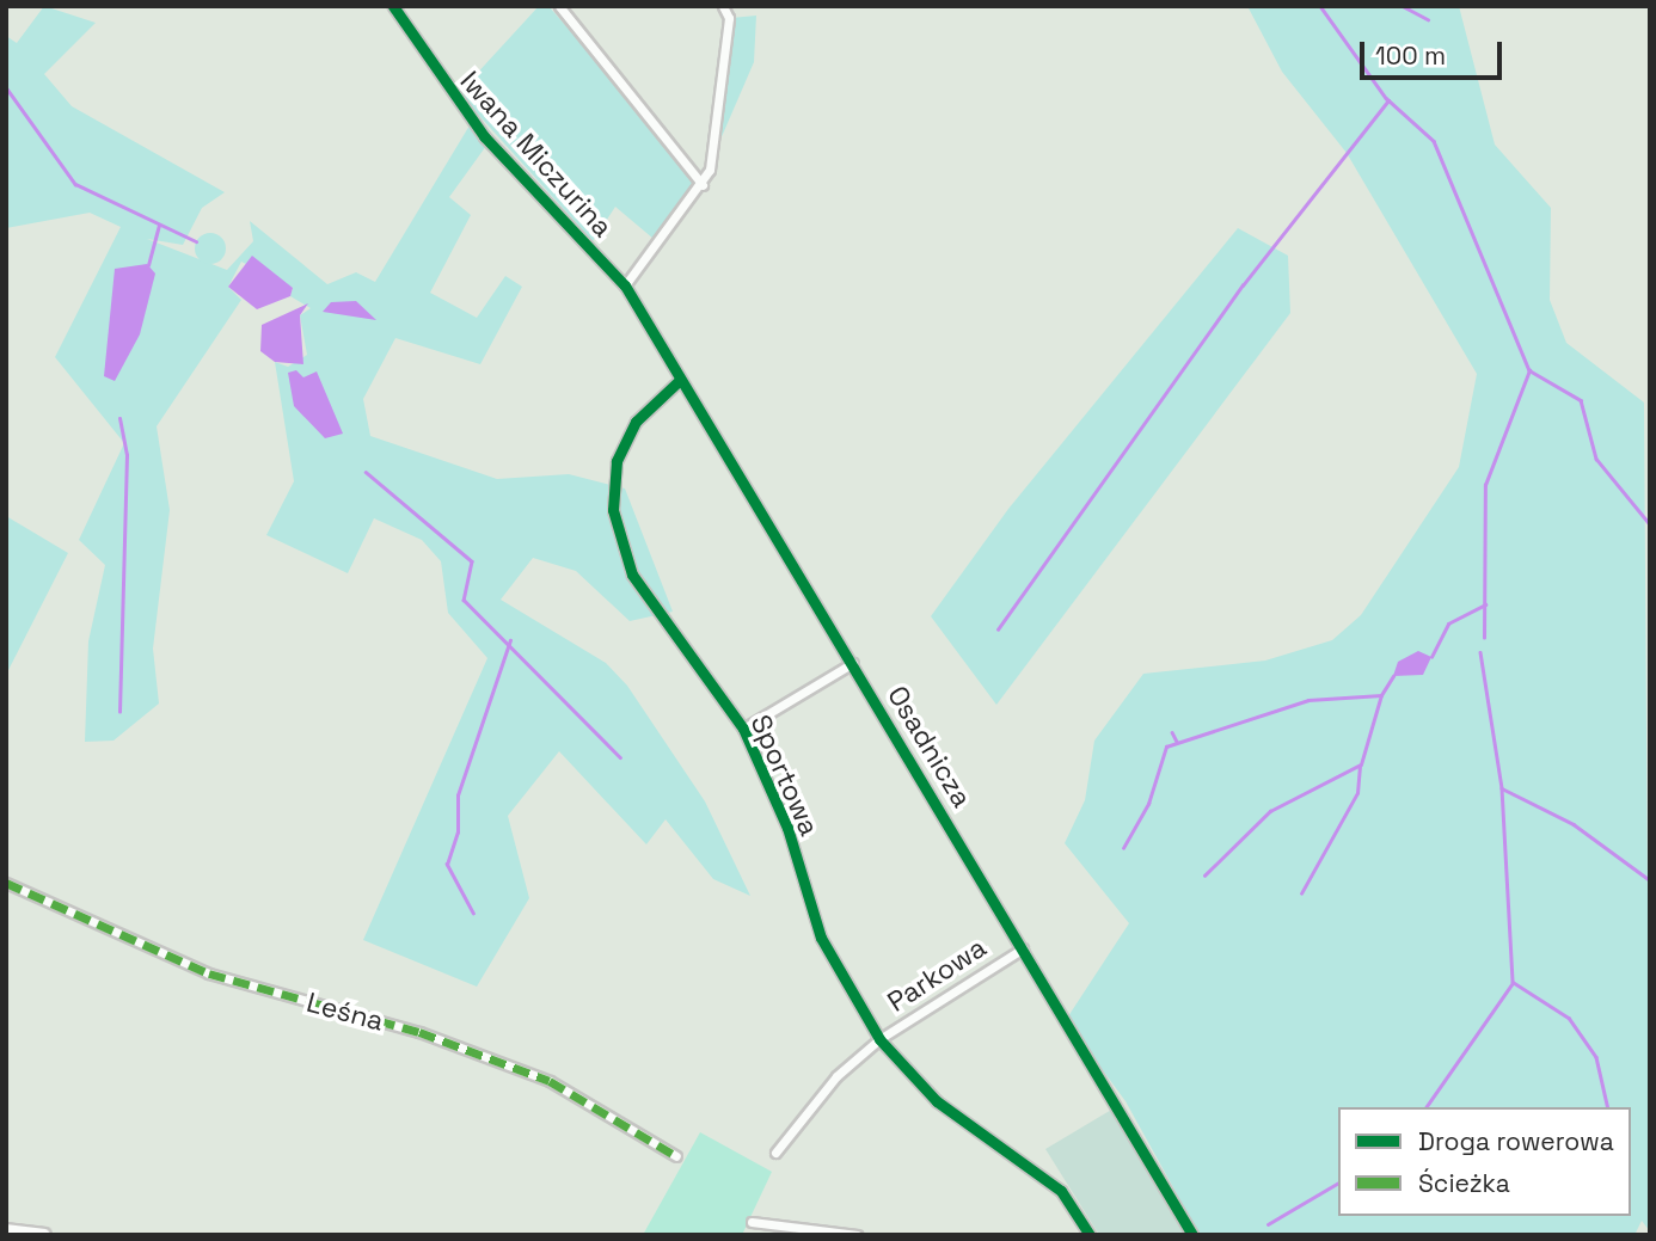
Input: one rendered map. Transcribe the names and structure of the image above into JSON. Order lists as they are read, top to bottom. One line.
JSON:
{"streets":{"street":["Iwana Miczurina","Osadnicza","Sportowa","Parkowa","Leśna"]},"crossings":[["Iwana Miczurina","Osadnicza"],["Osadnicza","Sportowa"],["Osadnicza","Parkowa"],["Sportowa","Parkowa"]],"legend":["Droga rowerowa","Ścieżka"],"scale_bar":"100 m"}
